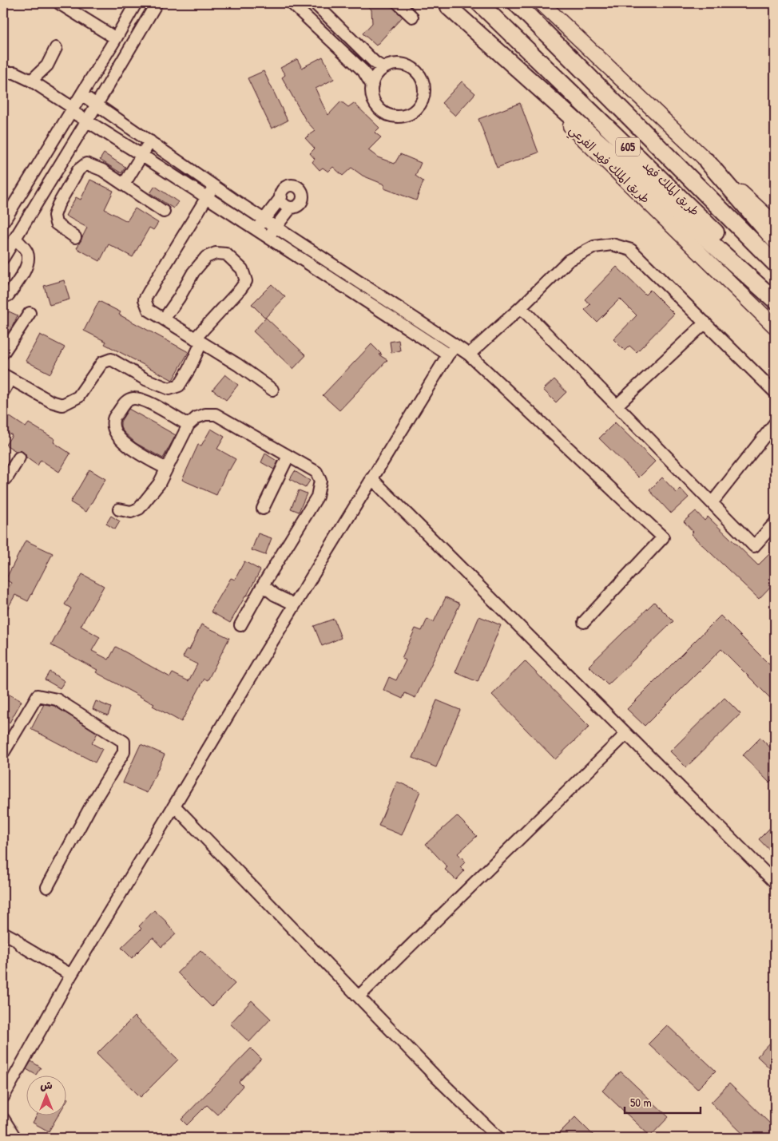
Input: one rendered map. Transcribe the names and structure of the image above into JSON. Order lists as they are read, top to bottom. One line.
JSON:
{"streets":{"highway":["605","طريق الملك فهد"],"main road":["طريق الملك فهد الفرعي"]},"scale_bar":"50 m","north":"top"}
